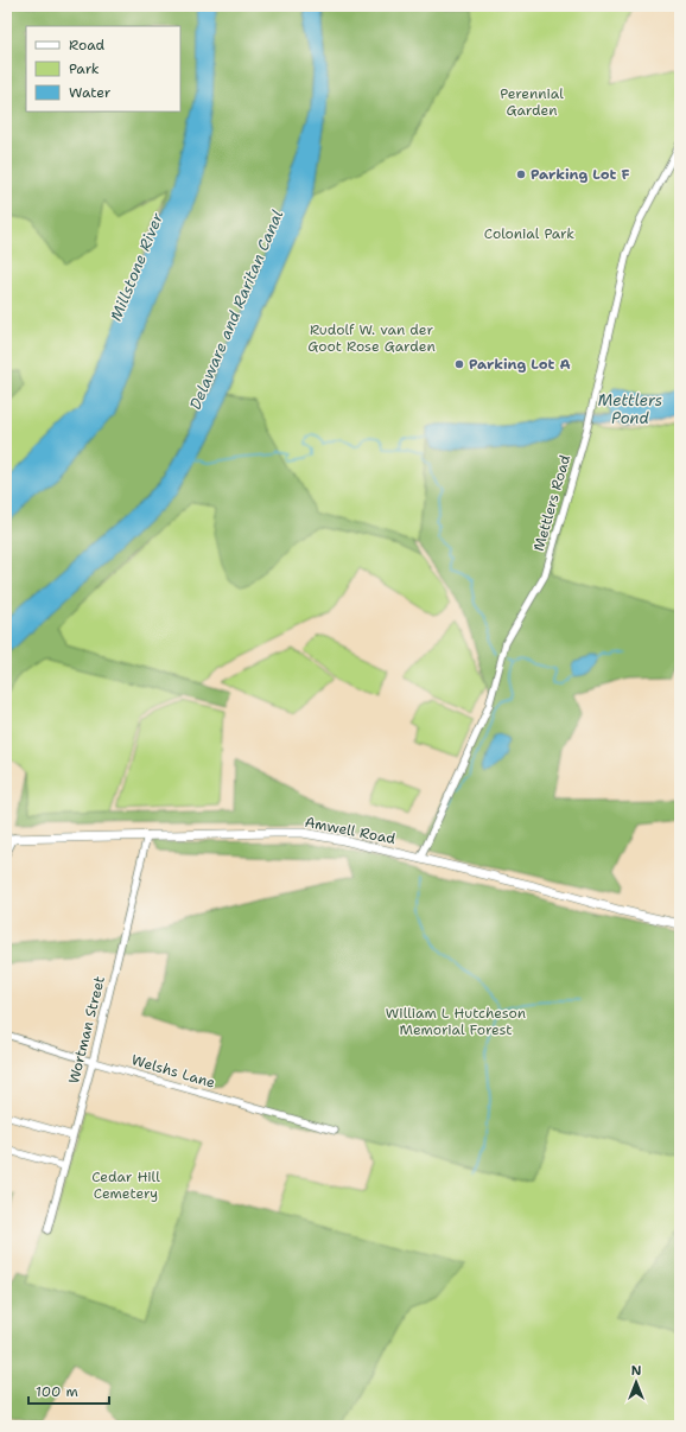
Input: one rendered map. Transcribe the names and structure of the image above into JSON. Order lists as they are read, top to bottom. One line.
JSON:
{"streets":{"main road":["Amwell Road"],"street":["Mettlers Road","Wortman Street","Welshs Lane"]},"crossings":[["Mettlers Road","Amwell Road"],["Amwell Road","Wortman Street"],["Wortman Street","Welshs Lane"]],"water":["Millstone River","Delaware and Raritan Canal","Mettlers Pond"],"parks":["Perennial Garden","Colonial Park","Rudolf W. van der Goot Rose Garden","William L Hutcheson Memorial Forest","Cedar Hill Cemetery"],"places":["Parking Lot F","Parking Lot A"],"legend":["Road","Park","Water"],"scale_bar":"100 m","north":"top"}
